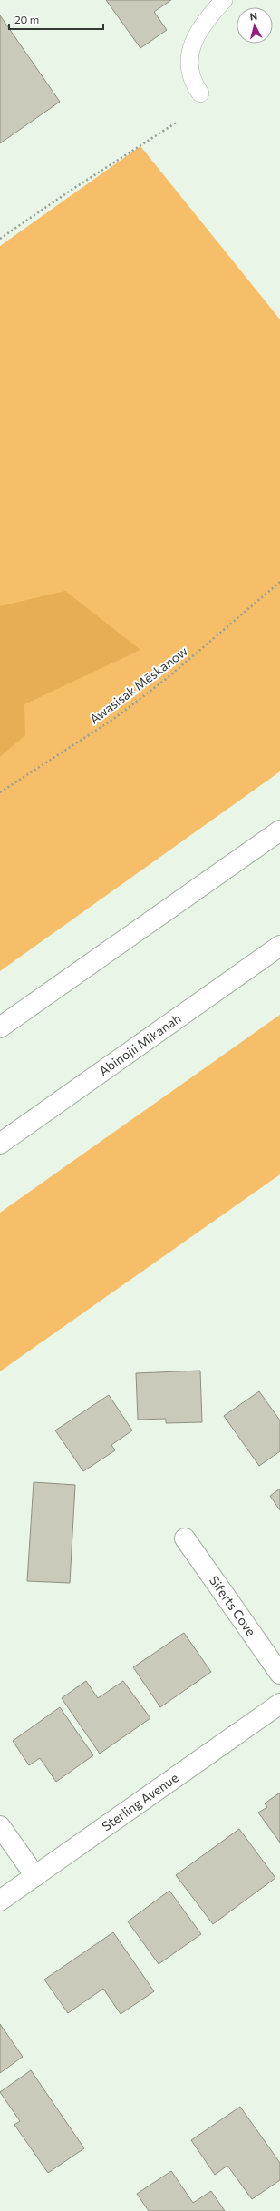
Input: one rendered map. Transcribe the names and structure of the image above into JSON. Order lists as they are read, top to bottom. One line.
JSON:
{"streets":{"main road":["Abinojii Mikanah","Siferts Cove","Sterling Avenue"],"path":["Awasisak Mēskanow"]},"scale_bar":"20 m","north":"top"}
